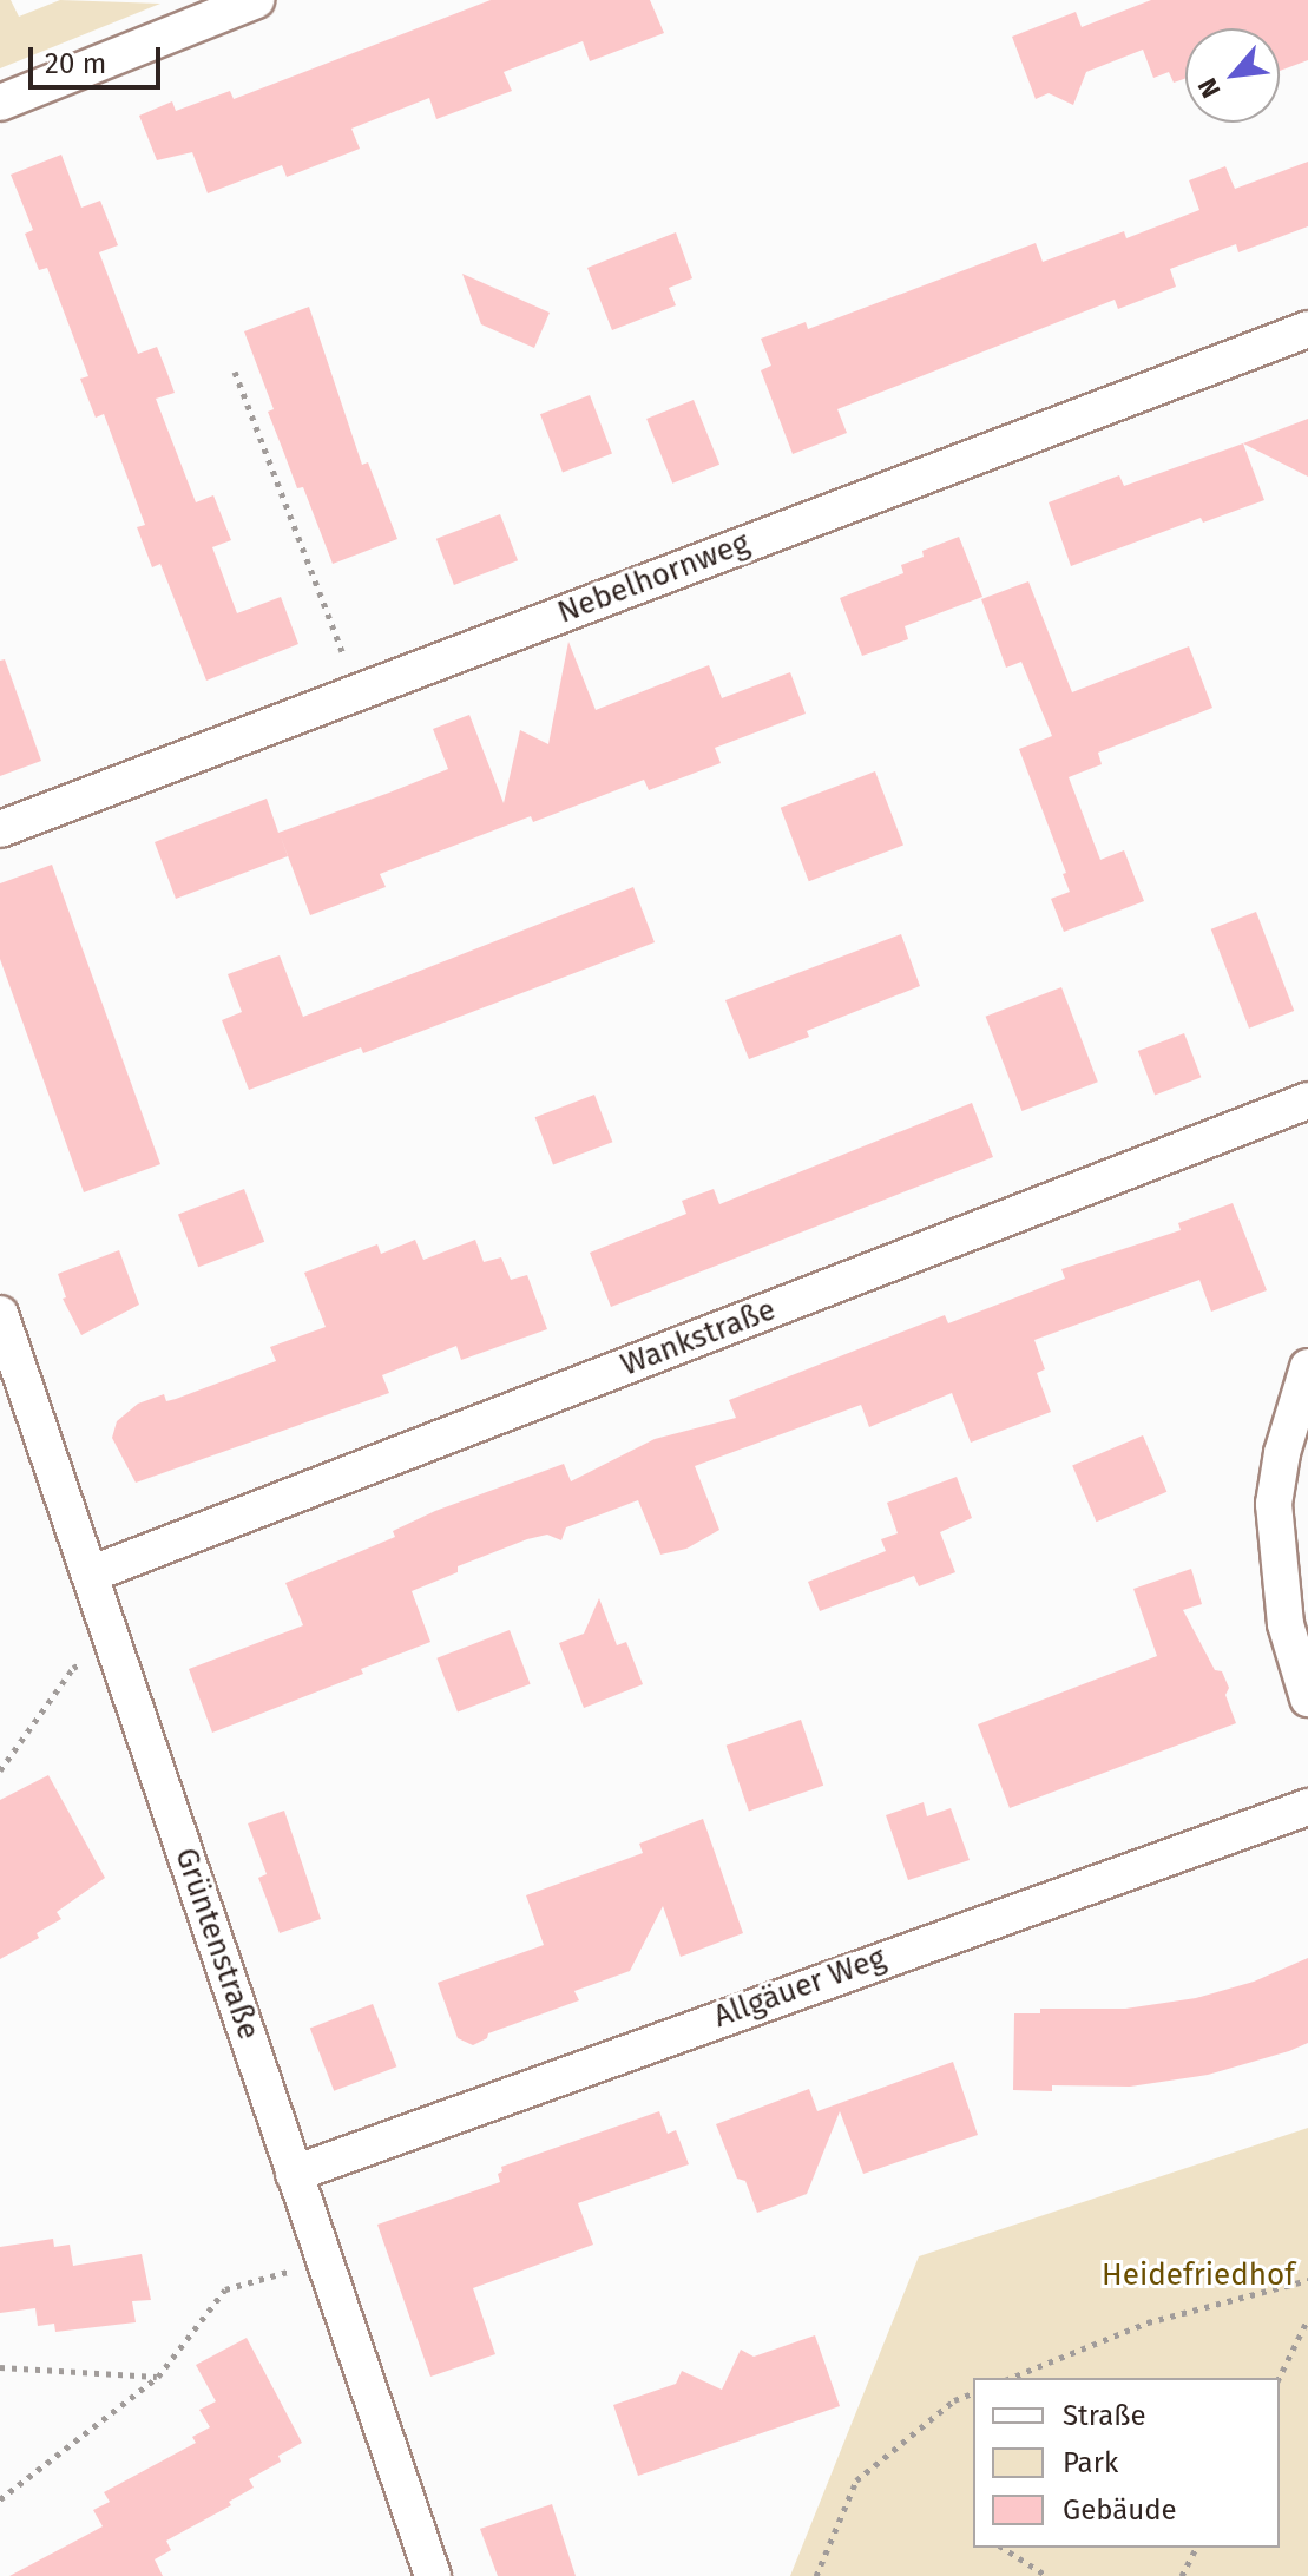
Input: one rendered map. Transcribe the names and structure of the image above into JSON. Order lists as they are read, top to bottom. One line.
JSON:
{"streets":{"street":["Nebelhornweg","Wankstraße","Grüntenstraße","Allgäuer Weg"]},"crossings":[["Wankstraße","Grüntenstraße"],["Grüntenstraße","Allgäuer Weg"]],"parks":["Heidefriedhof"],"legend":["Straße","Park","Gebäude"],"scale_bar":"20 m","north":"bottom left"}
